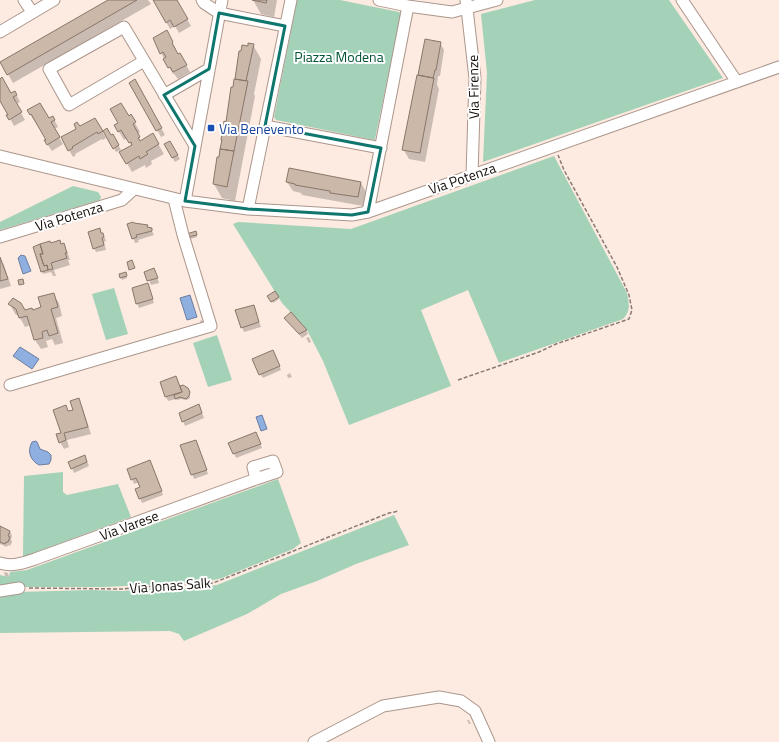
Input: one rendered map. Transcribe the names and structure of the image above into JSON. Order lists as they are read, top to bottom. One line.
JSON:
{"streets":{"street":["Via Firenze","Via Potenza","Via Varese"],"path":["Via Jonas Salk"]},"crossings":[["Via Firenze","Via Potenza"]],"parks":["Piazza Modena"],"places":{"transit":["Via Benevento"]}}
